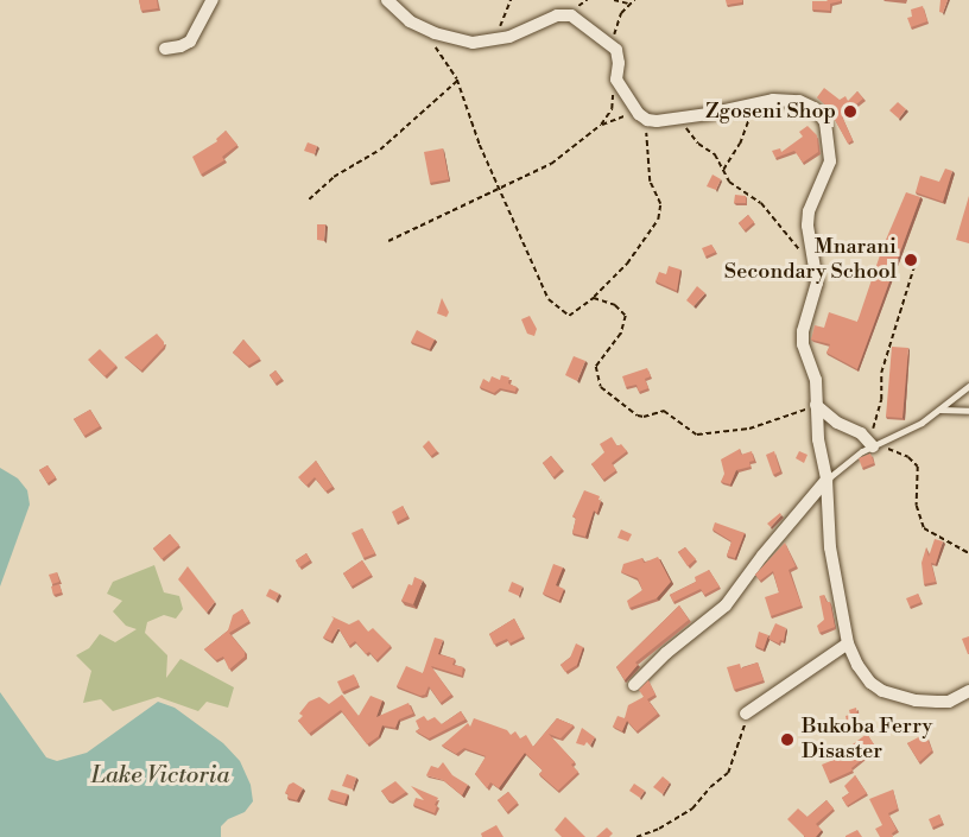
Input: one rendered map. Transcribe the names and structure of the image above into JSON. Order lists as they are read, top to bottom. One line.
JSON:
{"water":["Lake Victoria"],"places":["Zgoseni Shop","Mnarani Secondary School","Bukoba Ferry Disaster"]}
